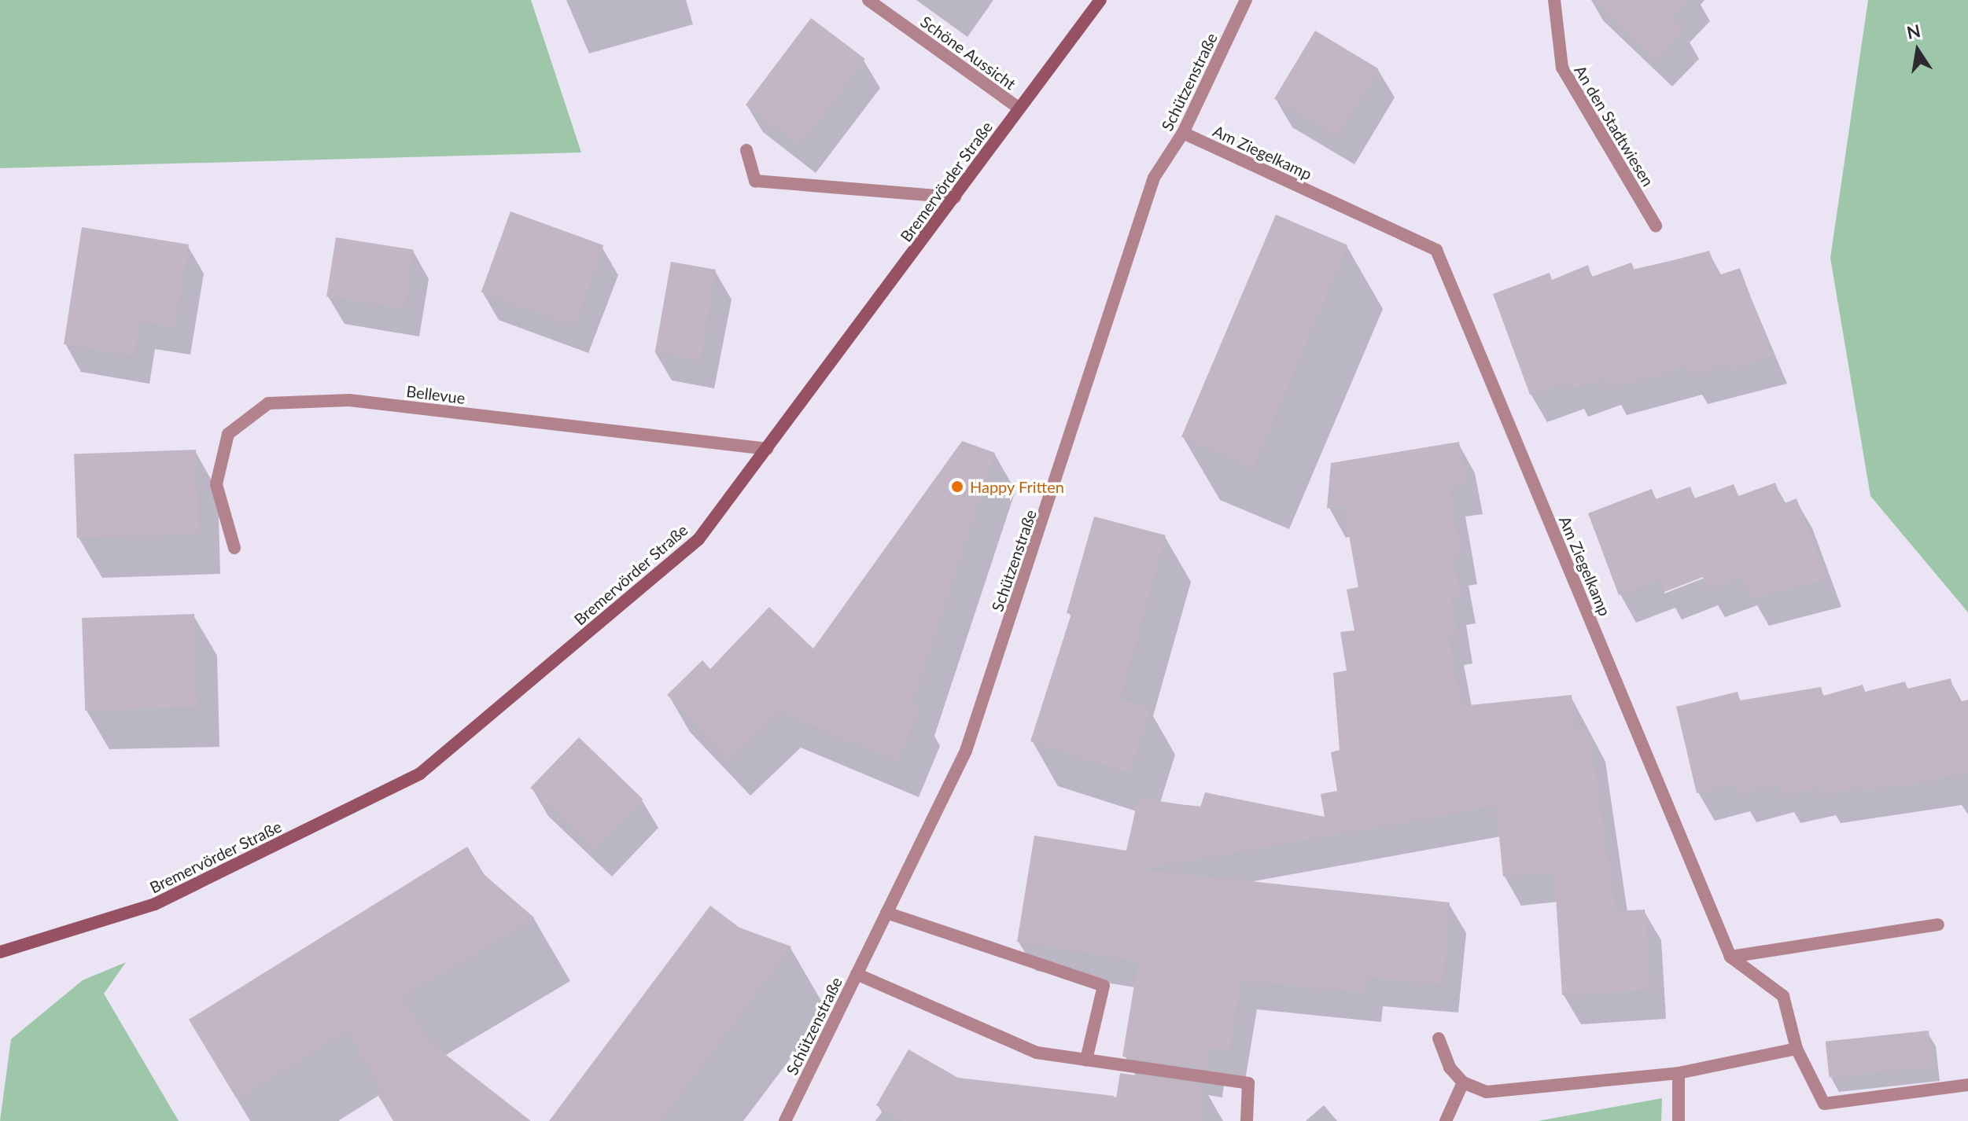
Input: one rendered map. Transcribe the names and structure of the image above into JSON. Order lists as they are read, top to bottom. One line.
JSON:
{"streets":{"main road":["Bremervörder Straße"],"street":["Schöne Aussicht","Schützenstraße","An den Stadtwiesen","Am Ziegelkamp","Bellevue"]},"crossings":[["Schöne Aussicht","Bremervörder Straße"],["Schützenstraße","Am Ziegelkamp"],["Bremervörder Straße","Bellevue"]],"places":["Happy Fritten"],"north":"top"}
